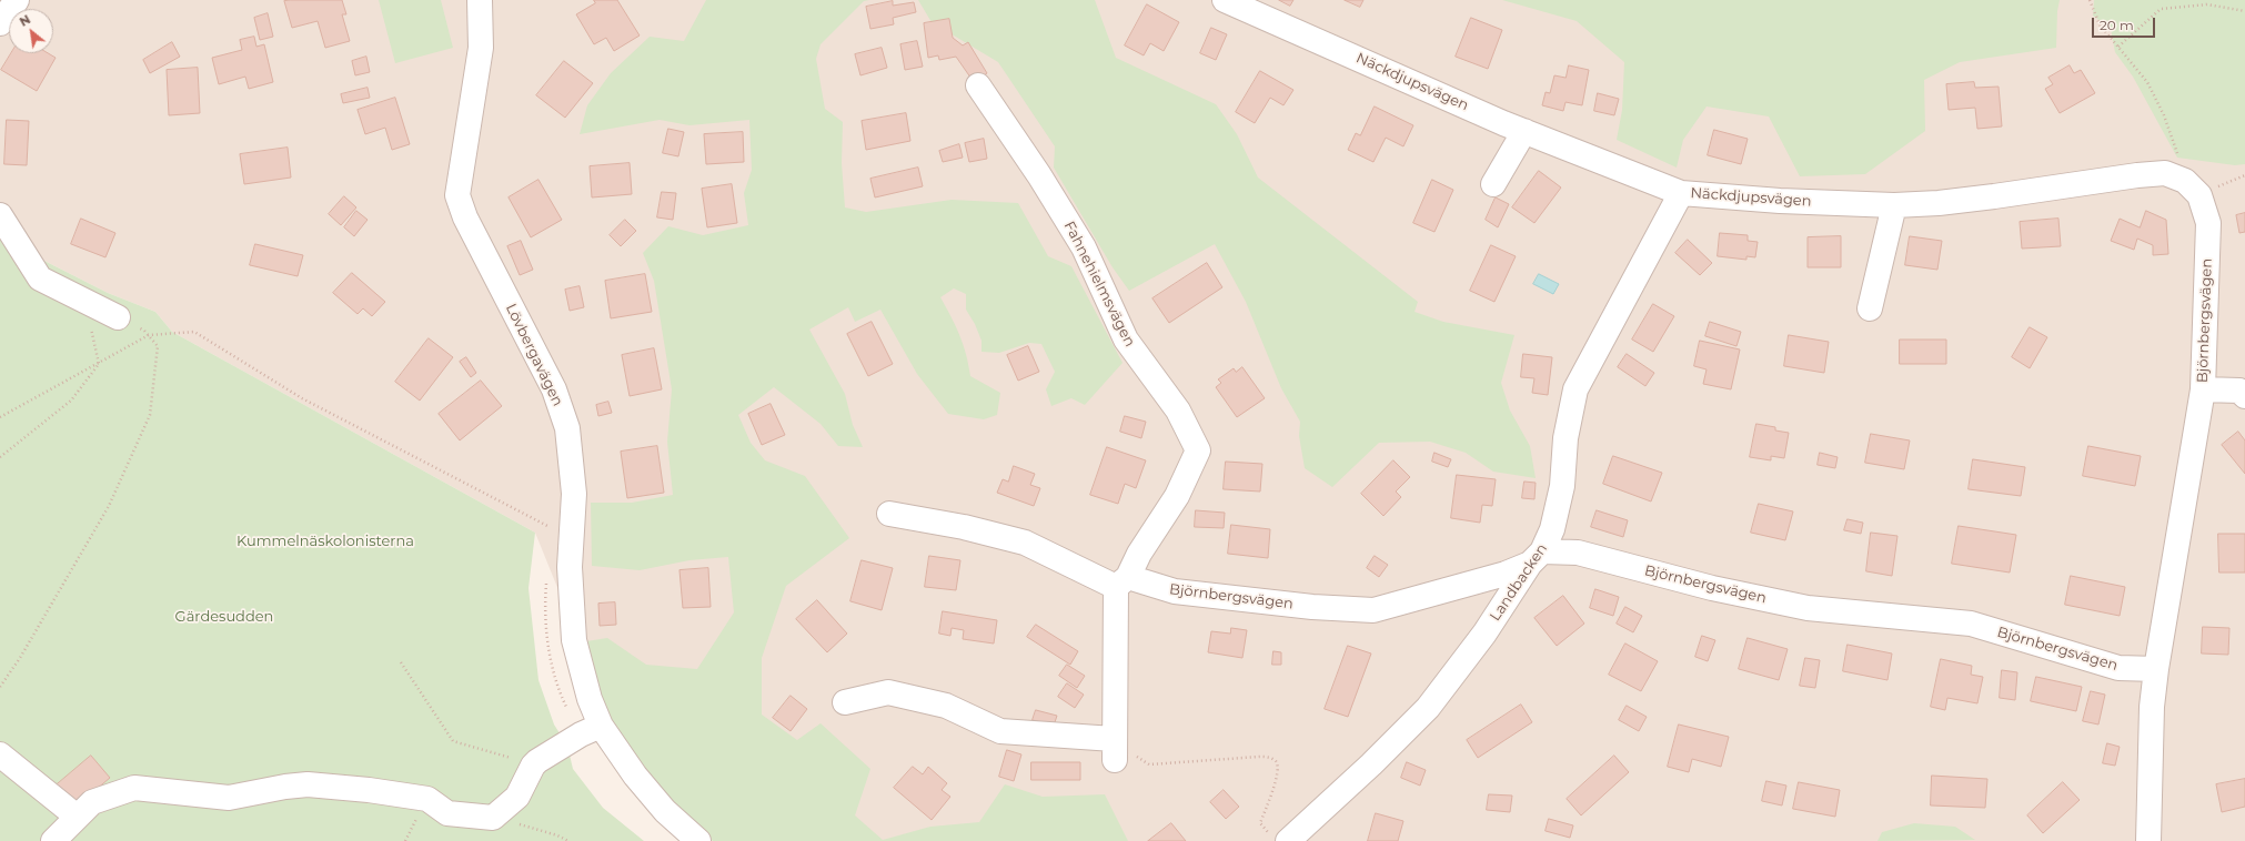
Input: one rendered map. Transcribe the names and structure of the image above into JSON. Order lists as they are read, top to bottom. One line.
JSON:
{"streets":{"street":["Näckdjupsvägen","Fahnehielmsvägen","Björnbergsvägen","Lövbergavägen","Landbacken"]},"crossings":[["Näckdjupsvägen","Björnbergsvägen"],["Näckdjupsvägen","Landbacken"],["Fahnehielmsvägen","Björnbergsvägen"],["Björnbergsvägen","Landbacken"]],"parks":["Kummelnäskolonisterna","Gärdesudden"],"scale_bar":"20 m","north":"top left"}
